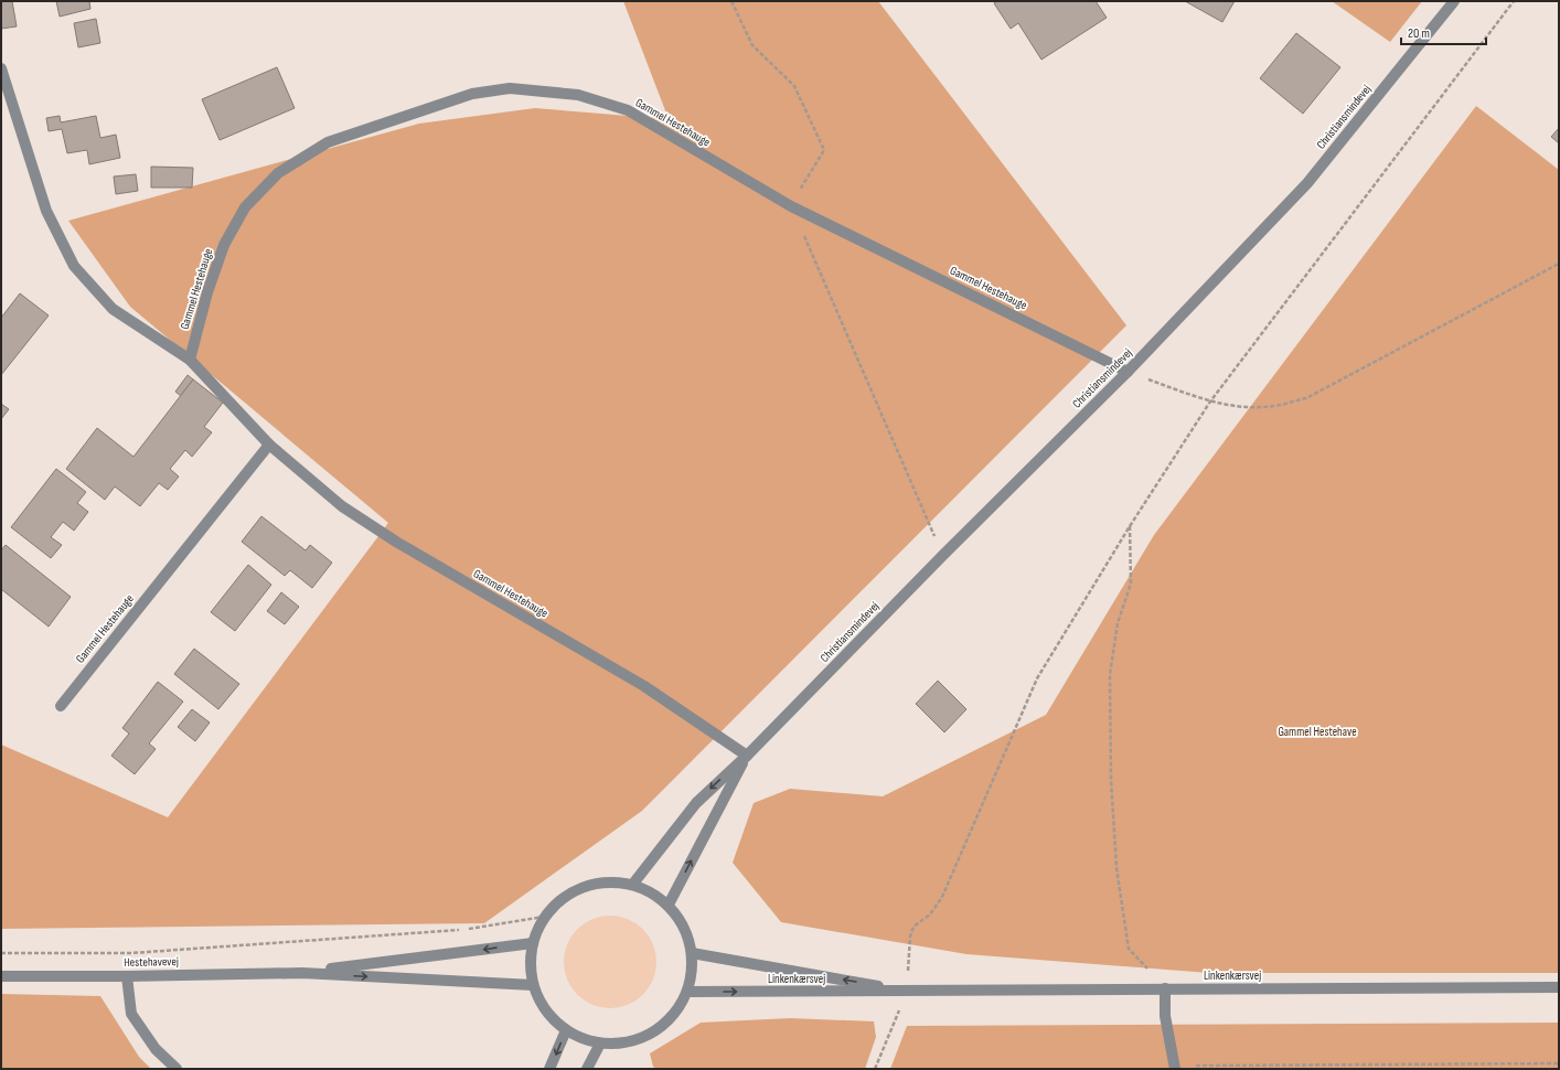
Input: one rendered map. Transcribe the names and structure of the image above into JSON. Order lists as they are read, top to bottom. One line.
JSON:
{"streets":{"street":["Christiansmindevej","Gammel Hestehauge","Hestehavevej","Linkenkærsvej"]},"crossings":[["Christiansmindevej","Gammel Hestehauge"]],"parks":["Gammel Hestehave"],"scale_bar":"20 m"}
